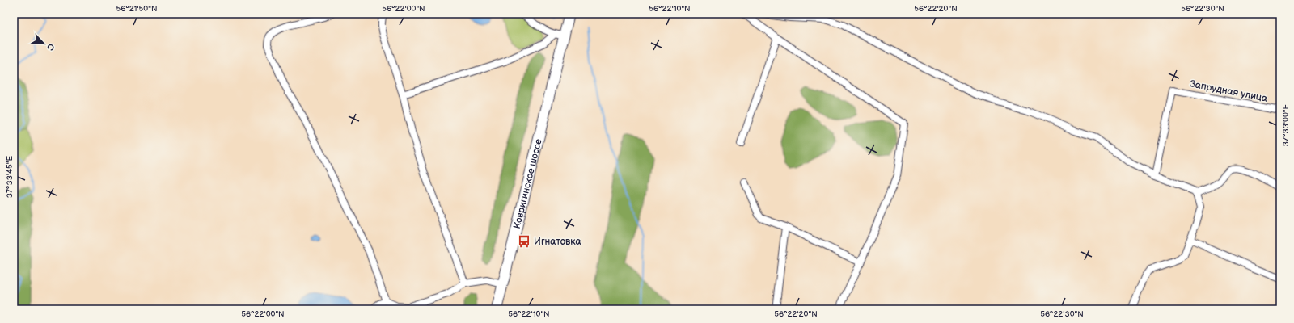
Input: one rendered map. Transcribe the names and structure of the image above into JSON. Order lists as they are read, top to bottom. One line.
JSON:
{"streets":{"main road":["Ковригинское шоссе"],"street":["Запрудная улица"]},"places":{"bus stop":["Игнатовка"]},"north":"bottom right","coordinates":["56°21'50\"N","56°22'00\"N","56°22'10\"N","56°22'20\"N","56°22'30\"N","37°33'00\"E","37°33'45\"E"]}
